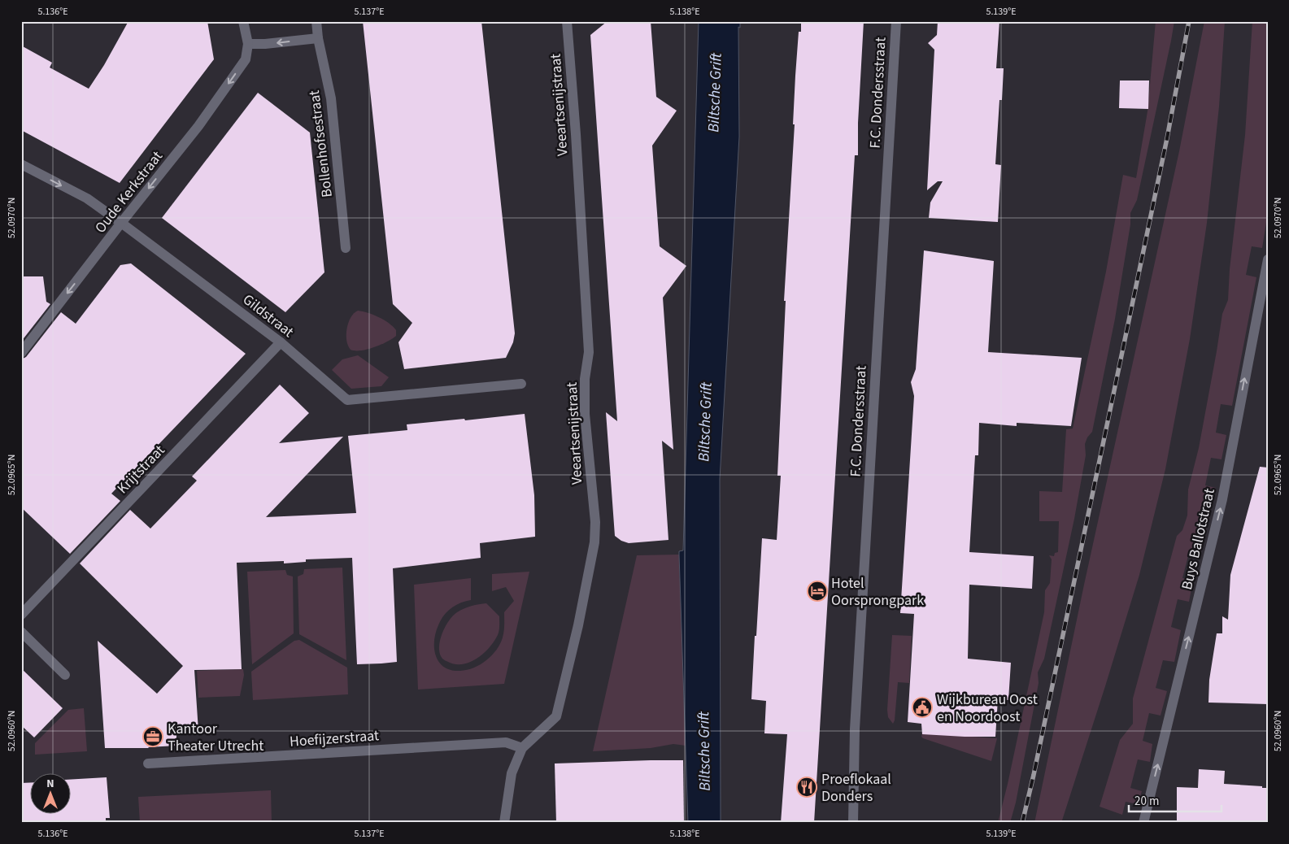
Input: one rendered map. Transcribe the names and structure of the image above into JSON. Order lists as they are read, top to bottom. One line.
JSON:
{"streets":{"street":["F.C. Dondersstraat","Veeartsenijstraat","Bollenhofsestraat","Oude Kerkstraat","Gildstraat","Krijtstraat","Buys Ballotstraat","Hoefijzerstraat"]},"crossings":[["Veeartsenijstraat","Hoefijzerstraat"],["Oude Kerkstraat","Gildstraat"],["Gildstraat","Krijtstraat"]],"one_way":["Oude Kerkstraat","Buys Ballotstraat"],"water":["Biltsche Grift"],"places":{"hotel":["Hotel Oorsprongpark"],"public building":["Wijkbureau Oost en Noordoost"],"office":["Kantoor Theater Utrecht"],"restaurant":["Proeflokaal Donders"]},"scale_bar":"20 m","north":"top","coordinates":["5.136°E","5.137°E","5.138°E","5.139°E","52.0970°N","52.0965°N","52.0960°N"]}
